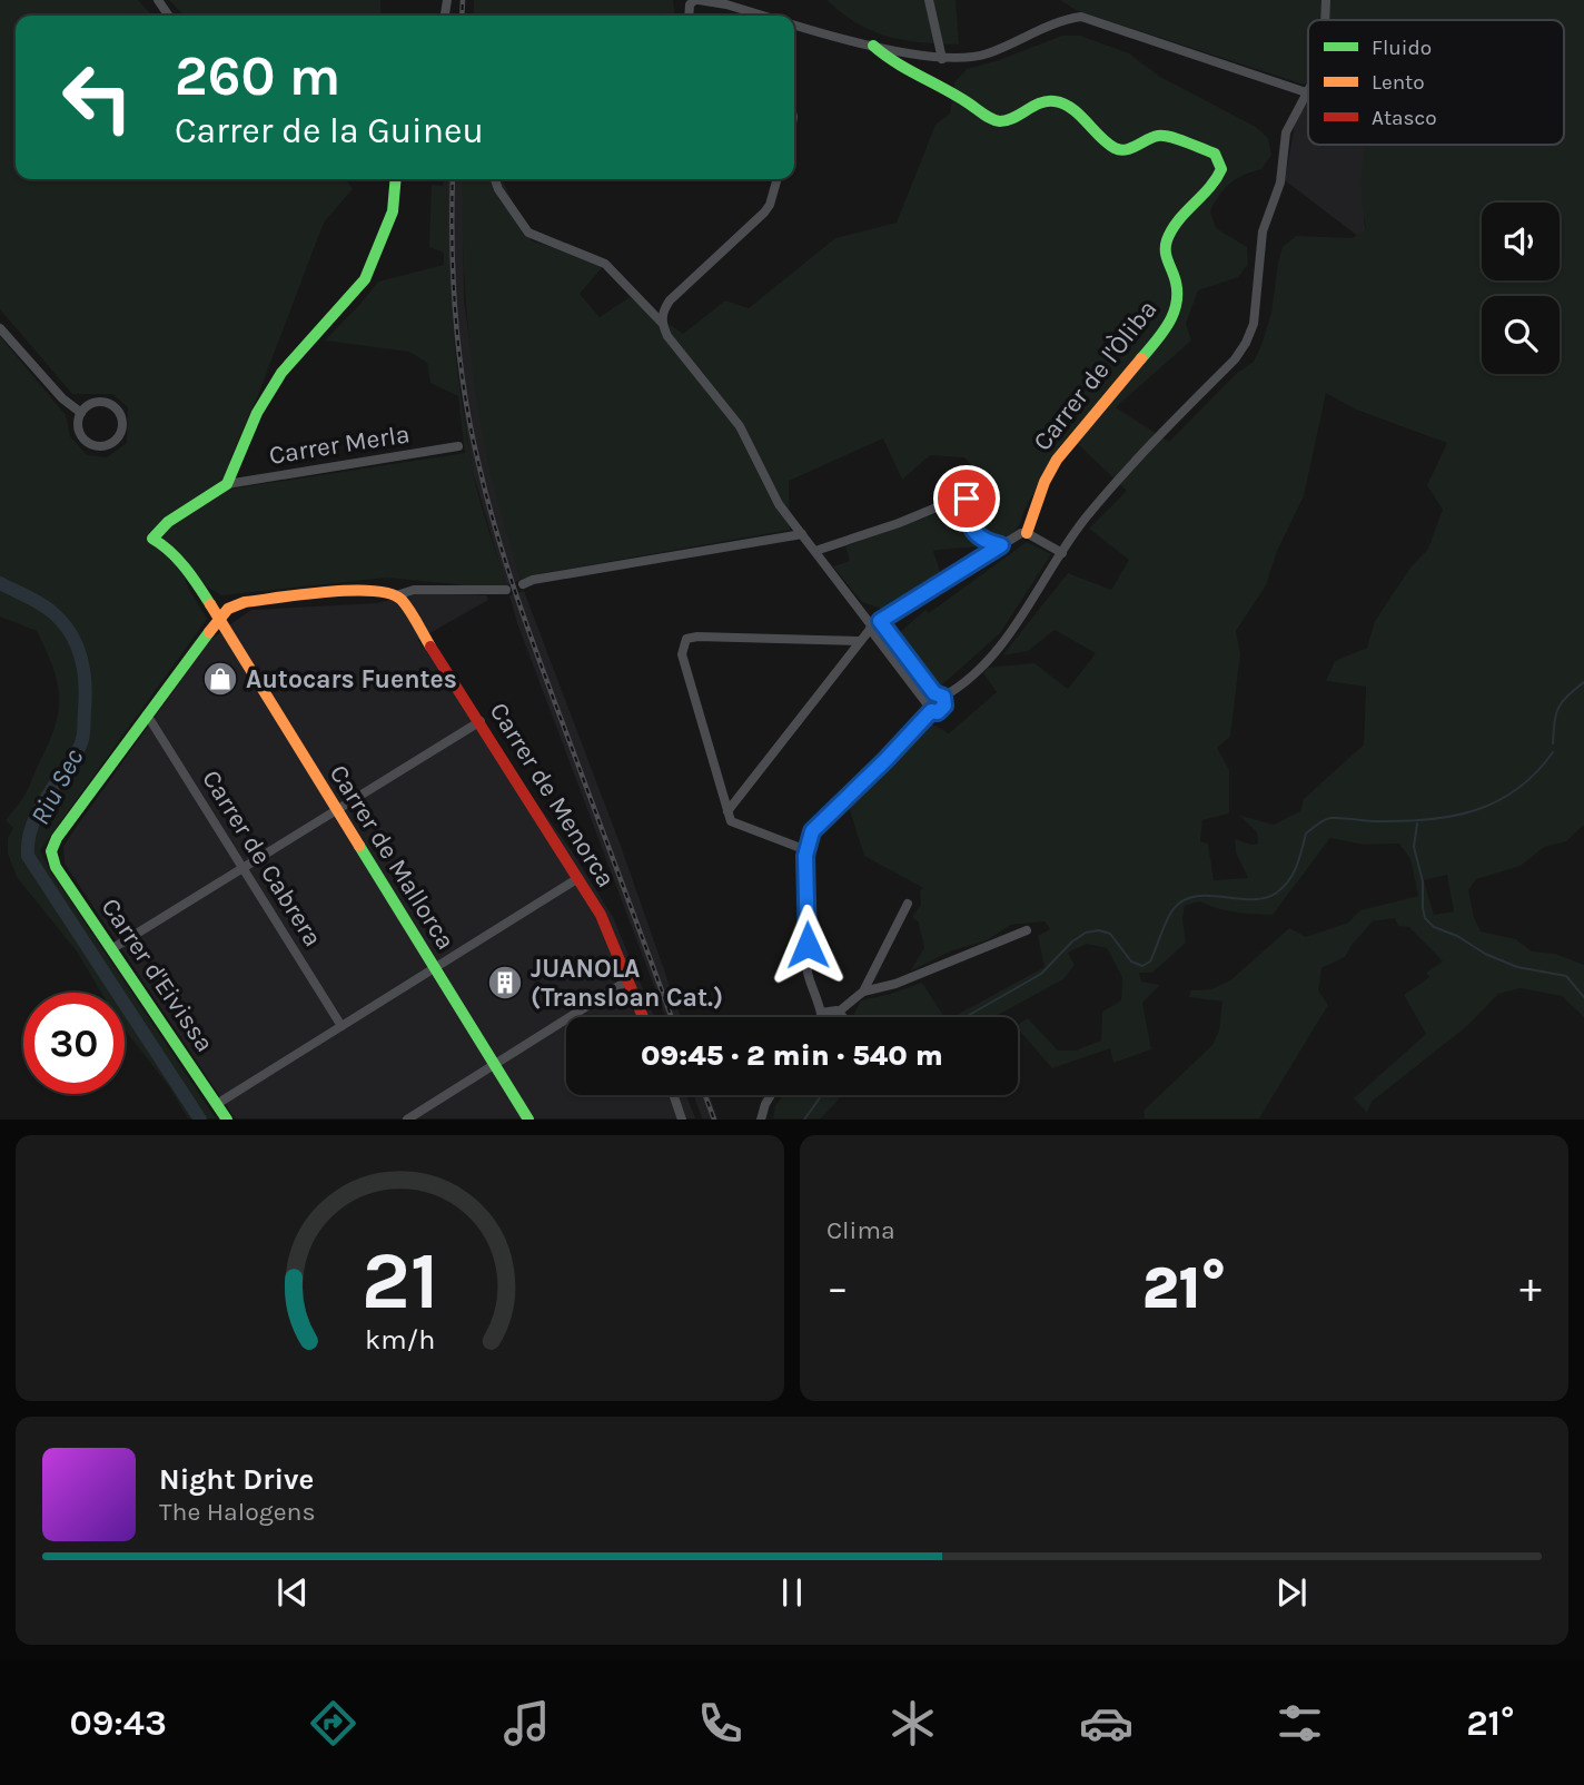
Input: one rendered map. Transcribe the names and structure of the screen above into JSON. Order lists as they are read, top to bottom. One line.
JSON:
{"streets":{"street":["Carrer de l'Òliba","Carrer Merla","Carrer de Menorca","Carrer de Mallorca","Carrer de Cabrera","Carrer d'Eivissa"]},"crossings":[["Carrer Merla","Carrer de Mallorca"],["Carrer de Cabrera","Carrer d'Eivissa"]],"water":["Riu Sec"],"places":{"shop":["Autocars Fuentes"],"building":["JUANOLA (Transloan Cat.)"]},"legend":["Fluido","Lento","Atasco"],"page":{"turn":["260 m","Carrer de la Guineu"],"limit":"30","trip":"09:45 · 2 min · 540 m","tile":"Clima","heat":["−","21°","+"],"song":["Night Drive","The Halogens"],"tabs":["09:43","21°"],"gauge":["21","km/h"]}}
